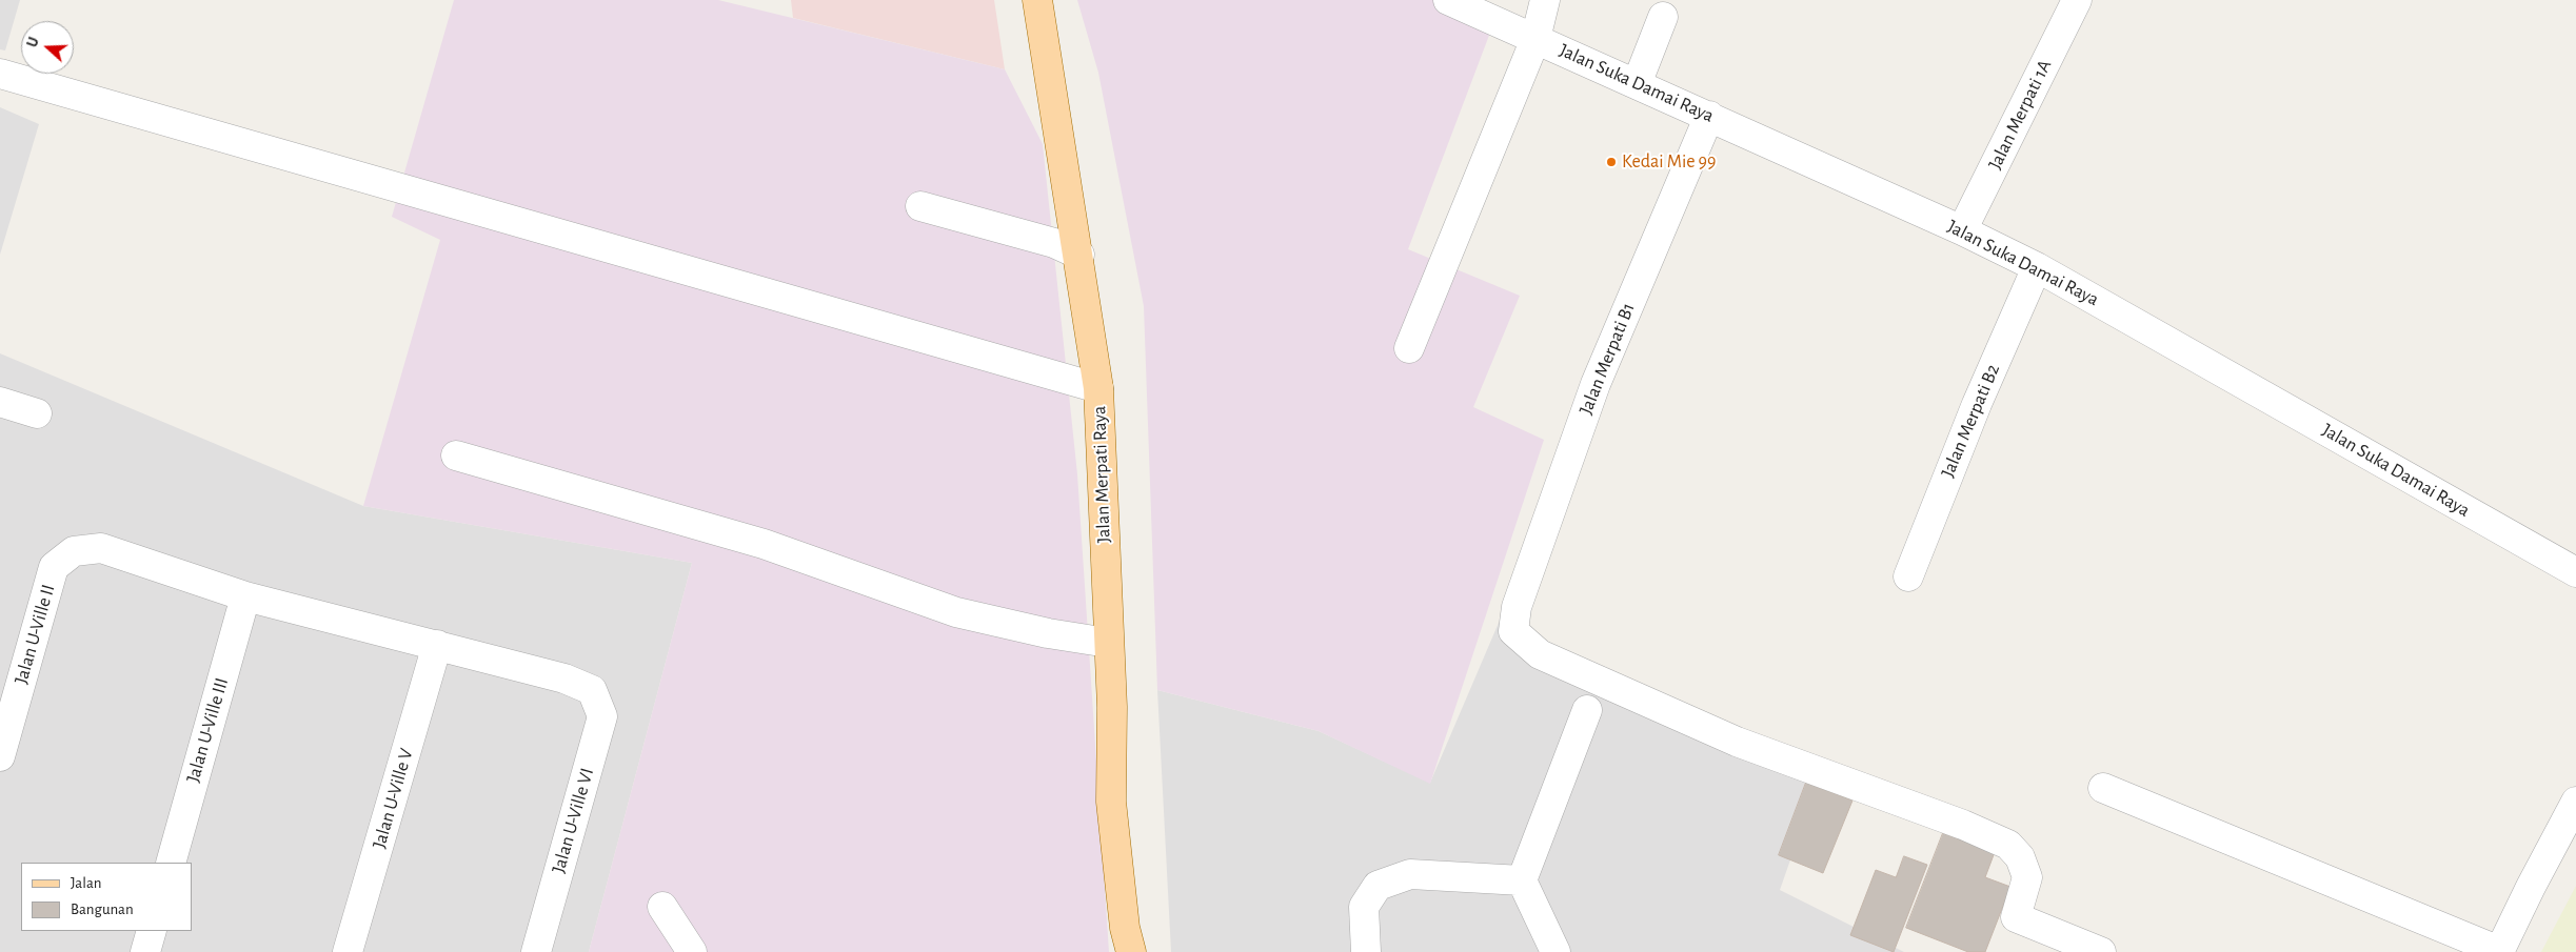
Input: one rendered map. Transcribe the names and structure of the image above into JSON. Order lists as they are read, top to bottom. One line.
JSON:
{"streets":{"main road":["Jalan Merpati Raya"],"street":["Jalan Suka Damai Raya","Jalan Merpati 1A","Jalan Merpati B1","Jalan Merpati B2","Jalan U-Ville II","Jalan U-Ville III","Jalan U-Ville V","Jalan U-Ville VI"]},"crossings":[["Jalan Suka Damai Raya","Jalan Merpati 1A"],["Jalan Suka Damai Raya","Jalan Merpati B1"],["Jalan Suka Damai Raya","Jalan Merpati B2"],["Jalan U-Ville II","Jalan U-Ville III"],["Jalan U-Ville V","Jalan U-Ville VI"]],"places":["Kedai Mie 99"],"legend":["Jalan","Bangunan"],"north":"left"}
